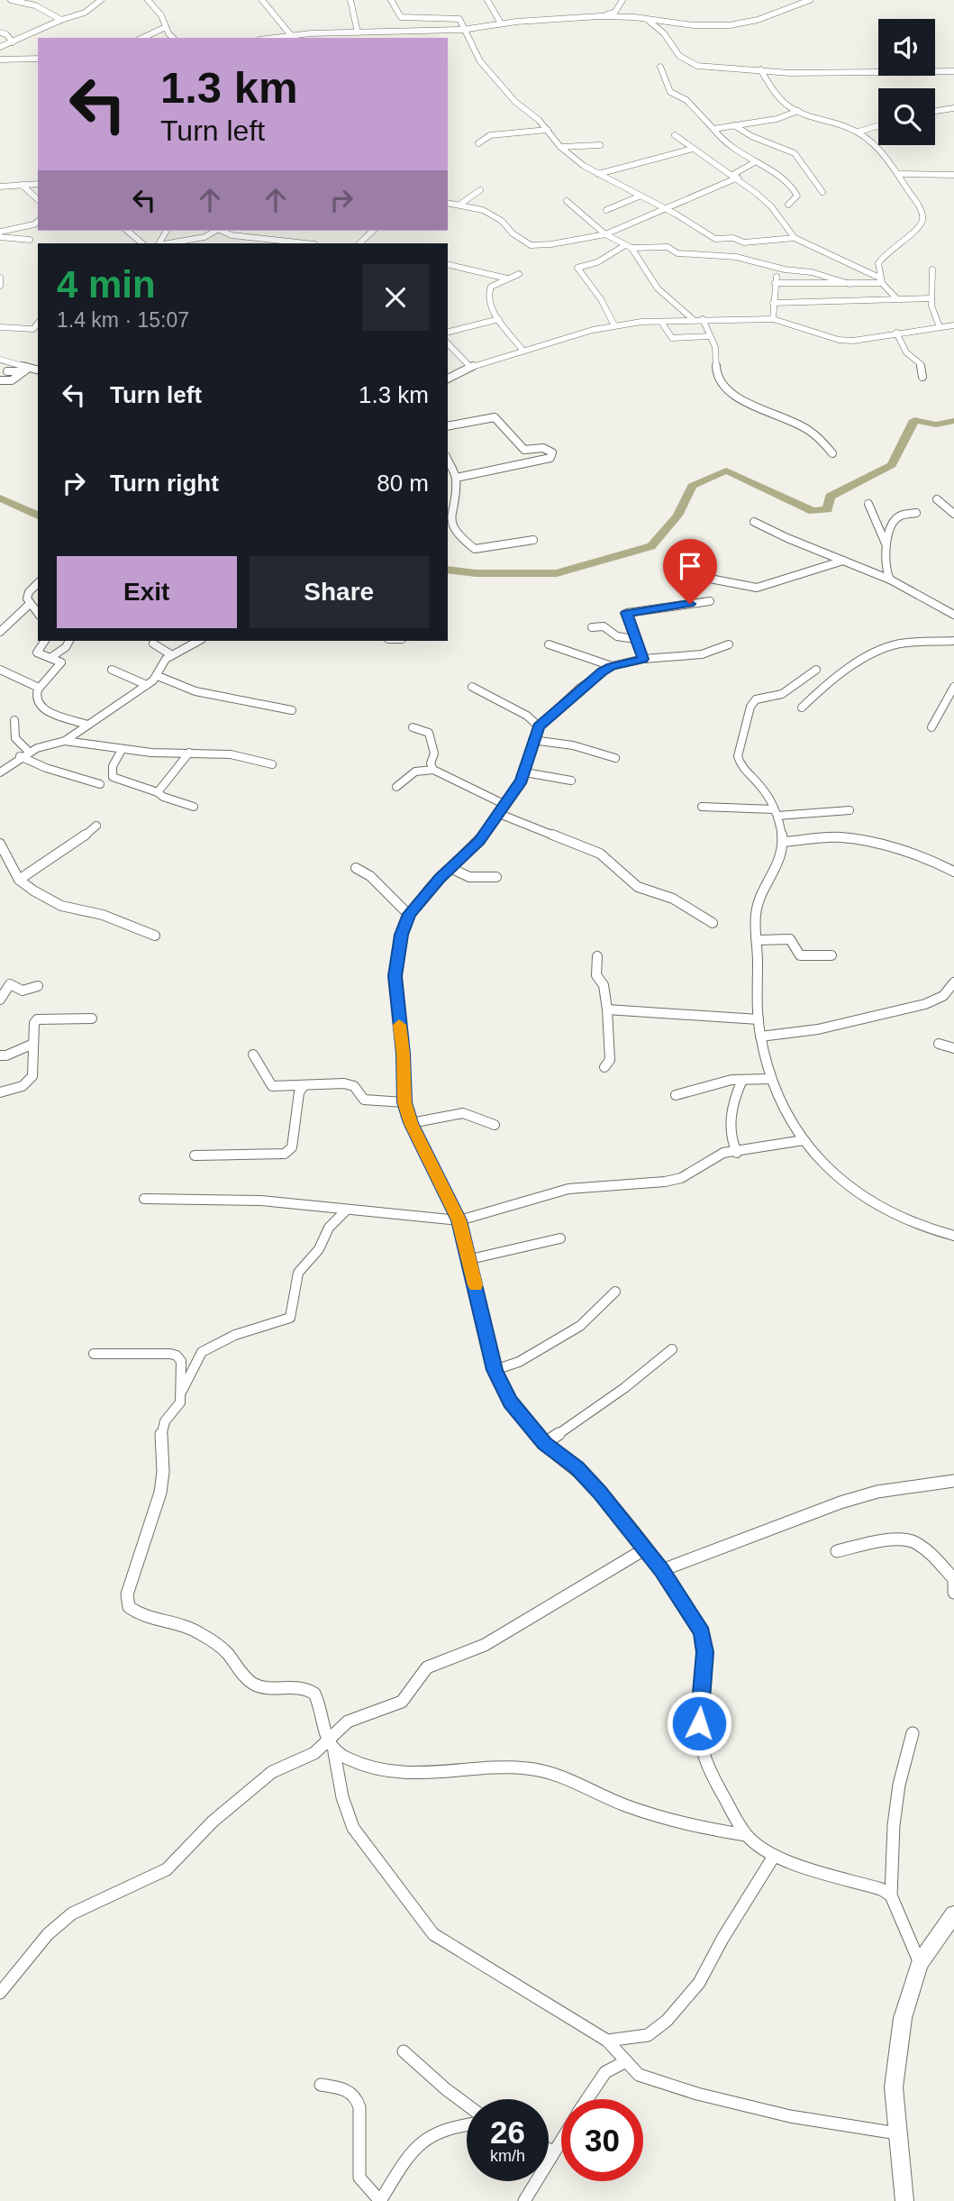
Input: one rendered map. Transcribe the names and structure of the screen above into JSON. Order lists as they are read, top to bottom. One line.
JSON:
{"page":{"turn":["1.3 km","Turn left"],"heading":["4 min","1.4 km · 15:07"],"list":[{"name":"Turn left","value":"1.3 km"},{"name":"Turn right","value":"80 m"}],"buttons":["Exit","Share"],"speed":"26 km/h","limit":"30"}}
